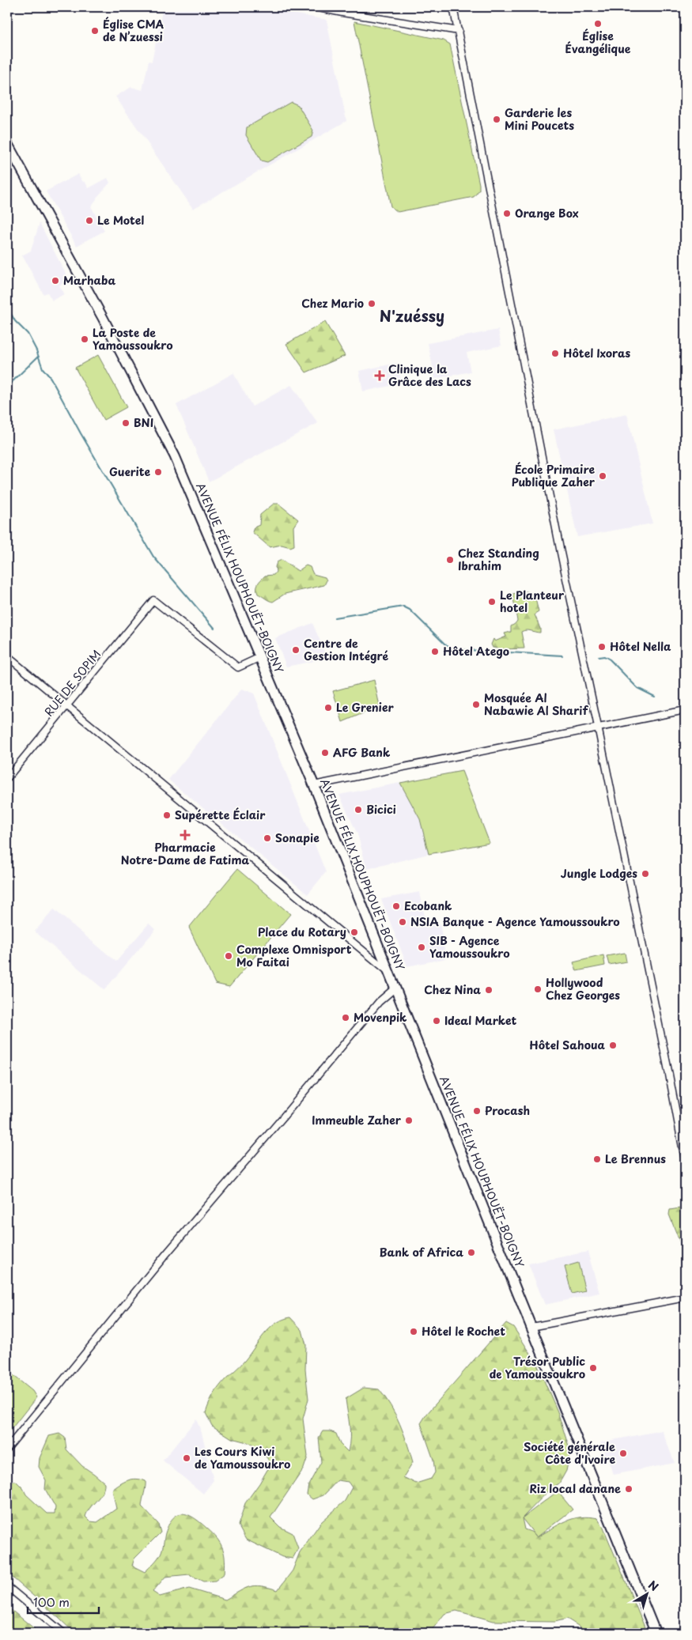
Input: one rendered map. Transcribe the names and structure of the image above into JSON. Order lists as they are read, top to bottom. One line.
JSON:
{"streets":{"highway":["AVENUE FÉLIX HOUPHOUËT-BOIGNY"],"street":["RUE DE SOPIM"]},"crossings":[["AVENUE FÉLIX HOUPHOUËT-BOIGNY","RUE DE SOPIM"]],"districts":["N'zuéssy"],"places":{"other":["Église Évangélique","Église CMA de N’zuessi","Garderie les Mini Poucets","Orange Box","Le Motel","Marhaba","Chez Mario","La Poste de Yamoussoukro","Hôtel Ixoras","BNI","Guerite","École Primaire Publique Zaher","Chez Standing Ibrahim","Le Planteur hotel","Hôtel Nella","Centre de Gestion Intégré","Hôtel Atego","Mosquée Al Nabawie Al Sharif","Le Grenier","AFG Bank","Bicici","Supérette Éclair","Sonapie","Jungle Lodges","Ecobank","NSIA Banque - Agence Yamoussoukro","Place du Rotary","SIB - Agence Yamoussoukro","Complexe Omnisport Mo Faitai","Hollywood Chez Georges","Chez Nina","Movenpik","Ideal Market","Hôtel Sahoua","Procash","Immeuble Zaher","Le Brennus","Bank of Africa","Hôtel le Rochet","Trésor Public de Yamoussoukro","Société générale Côte d'Ivoire","Les Cours Kiwi de Yamoussoukro","Riz local danane"],"health":["Clinique la Grâce des Lacs","Pharmacie Notre-Dame de Fatima"]},"scale_bar":"100 m","north":"top right"}
